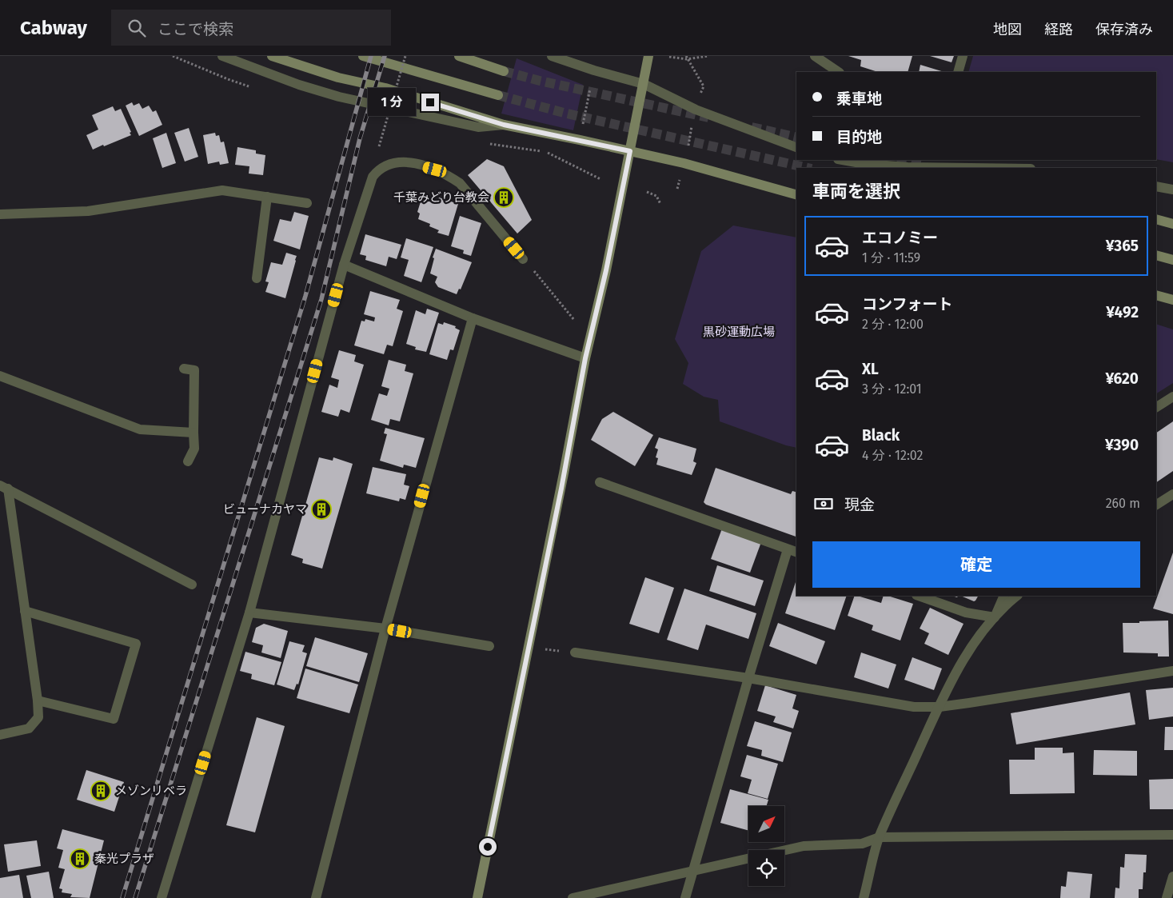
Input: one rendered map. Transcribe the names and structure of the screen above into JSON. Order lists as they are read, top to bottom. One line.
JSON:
{"parks":["黒砂運動広場"],"places":{"building":["千葉みどり台教会","ビューナカヤマ","メゾンリベラ","秦光プラザ"]},"north":"top right","page":{"header":"Cabway","search":"ここで検索","nav":["地図","経路","保存済み"],"banner":["乗車地","目的地"],"bubble":"1 分","heading":"車両を選択","list":[{"name":"エコノミー","note":"1 分 · 11:59","value":"¥365"},{"name":"コンフォート","note":"2 分 · 12:00","value":"¥492"},{"name":"XL","note":"3 分 · 12:01","value":"¥620"},{"name":"Black","note":"4 分 · 12:02","value":"¥390"}],"pay":["現金","260 m"],"buttons":"確定"}}
